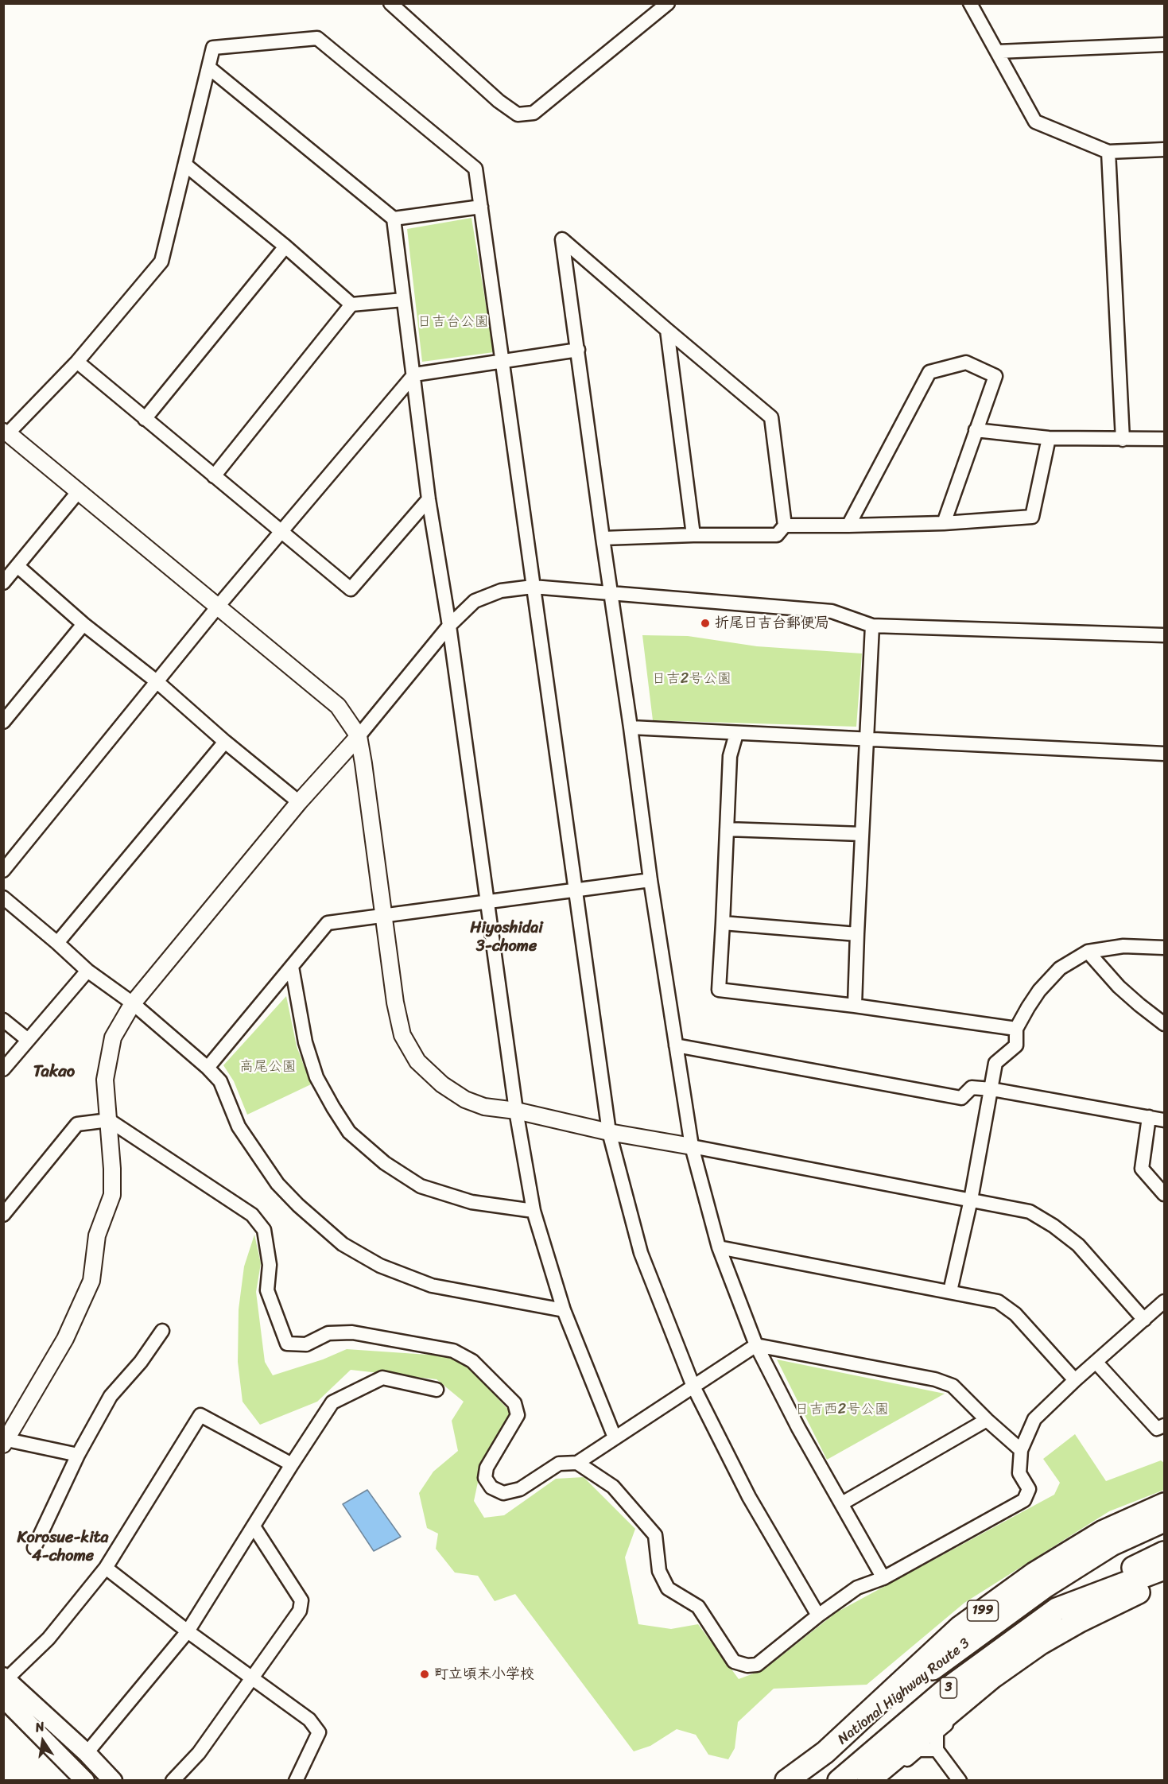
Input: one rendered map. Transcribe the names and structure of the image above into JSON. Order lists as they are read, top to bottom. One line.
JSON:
{"streets":{"highway":["199","3","National Highway Route 3"]},"crossings":[["199","National Highway Route 3"]],"districts":["Hiyoshidai 3-chome","Takao","Korosue-kita 4-chome"],"parks":["日吉台公園","日吉2号公園","高尾公園","日吉西2号公園"],"places":["折尾日吉台郵便局","町立頃末小学校"],"north":"top"}
